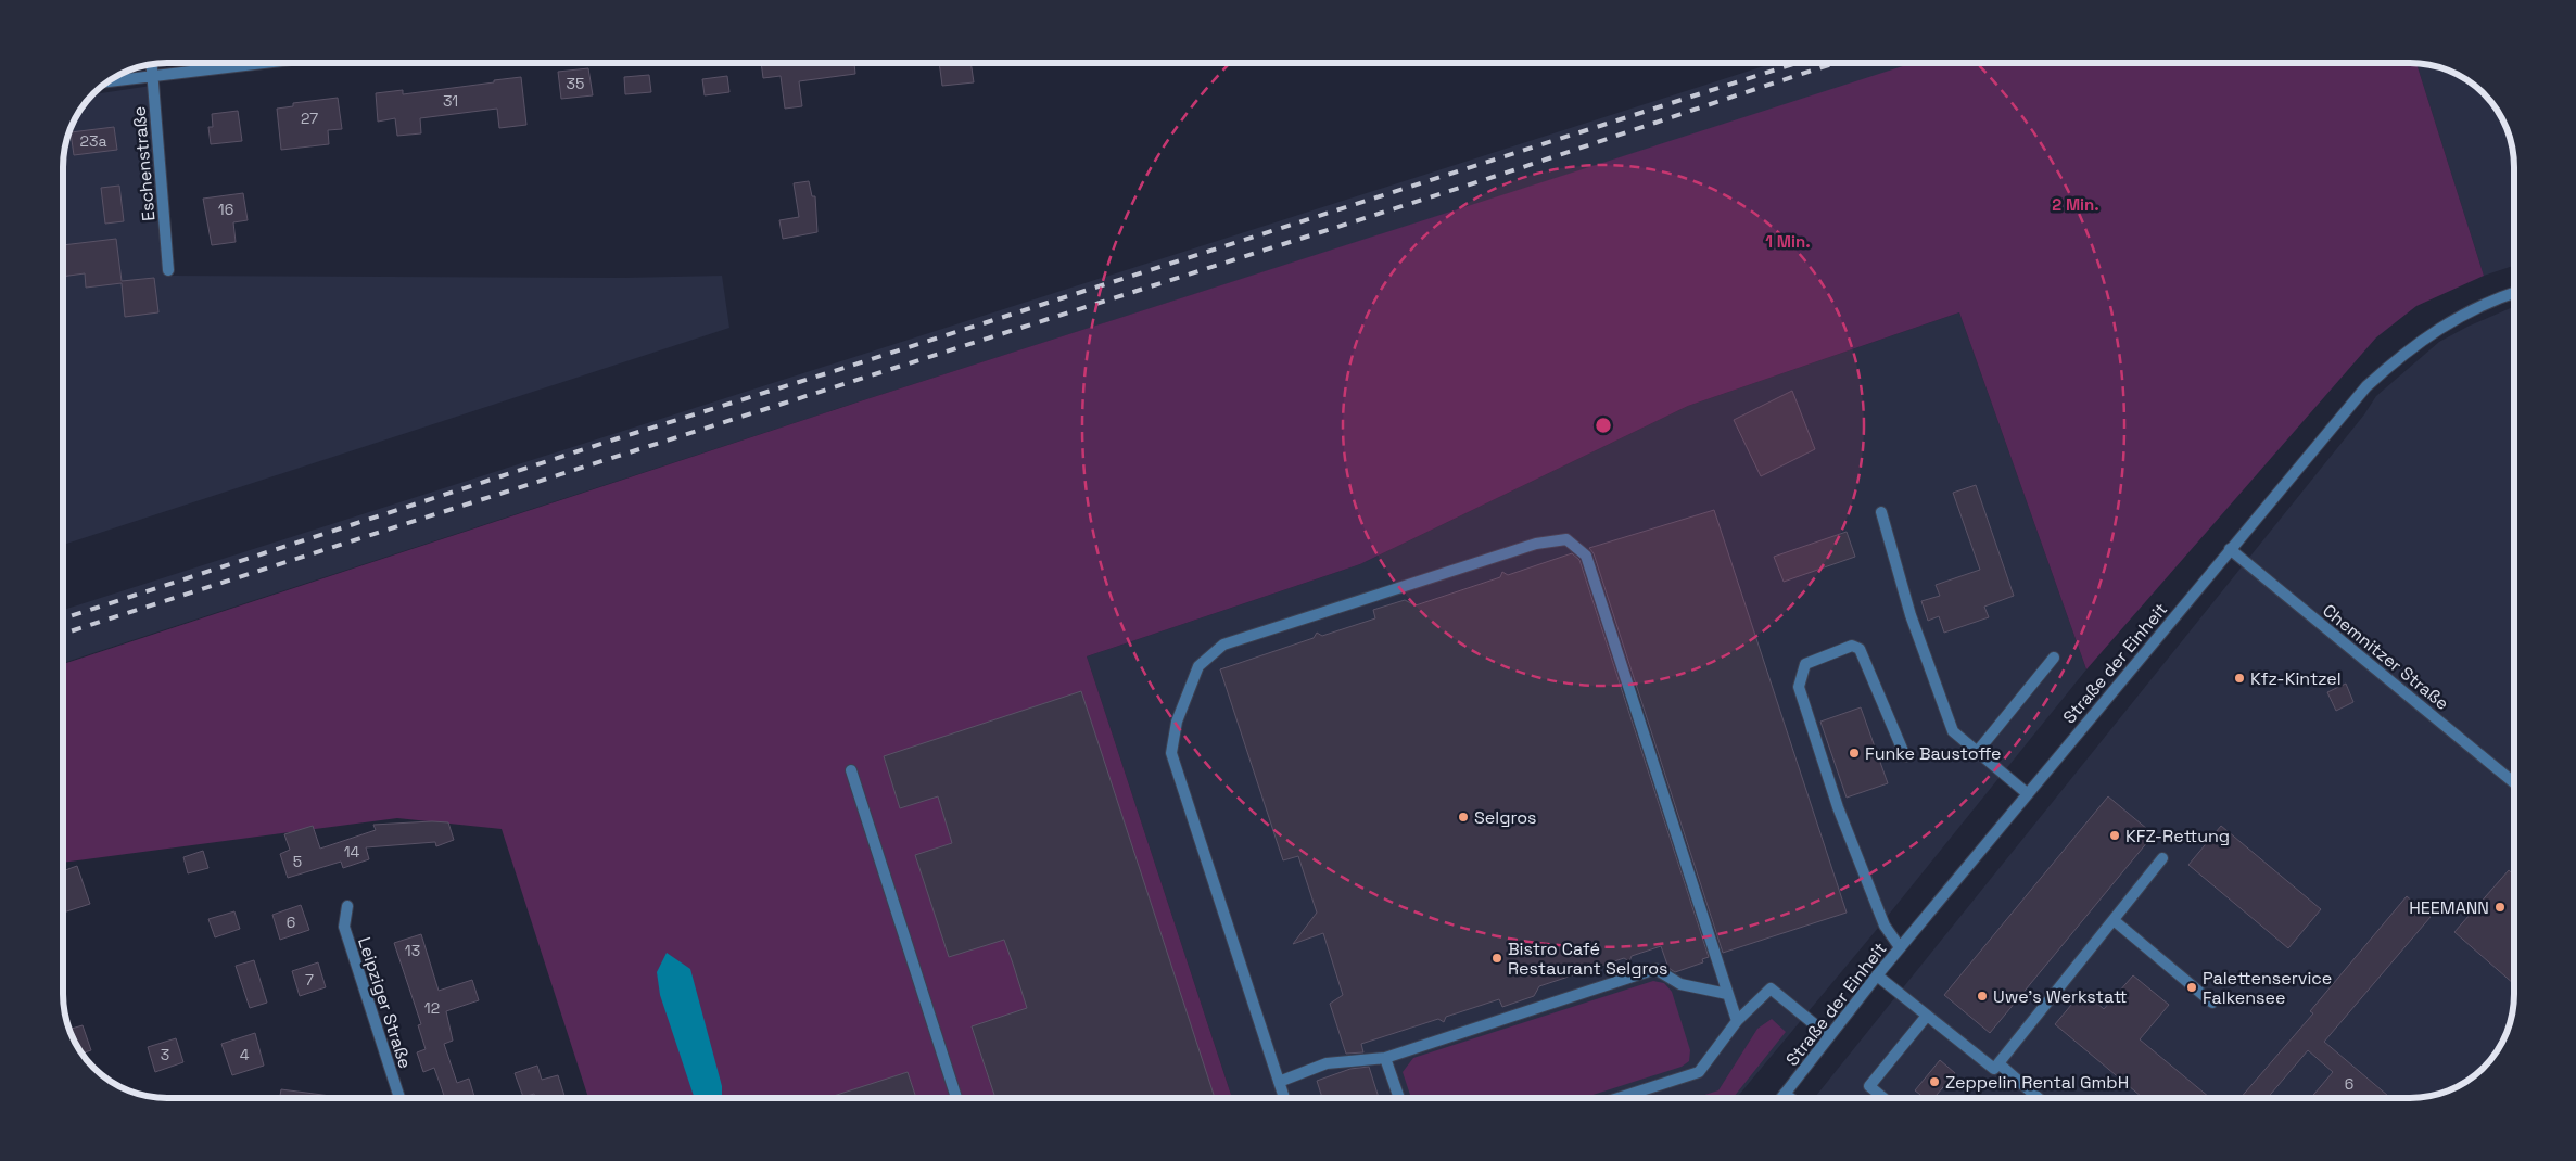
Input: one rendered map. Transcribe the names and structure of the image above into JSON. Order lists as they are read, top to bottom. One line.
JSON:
{"streets":{"street":["Eschenstraße","Chemnitzer Straße","Straße der Einheit","Leipziger Straße"]},"crossings":[["Chemnitzer Straße","Straße der Einheit"]],"places":["Kfz-Kintzel","Funke Baustoffe","Selgros","KFZ-Rettung","HEEMANN","Bistro Café Restaurant Selgros","Palettenservice Falkensee","Uwe's Werkstatt","Zeppelin Rental GmbH"],"house_numbers":["35","31","27","23a","16","14","5","6","13","7","12","3","4","6"],"rings":["2 Min.","1 Min."]}
